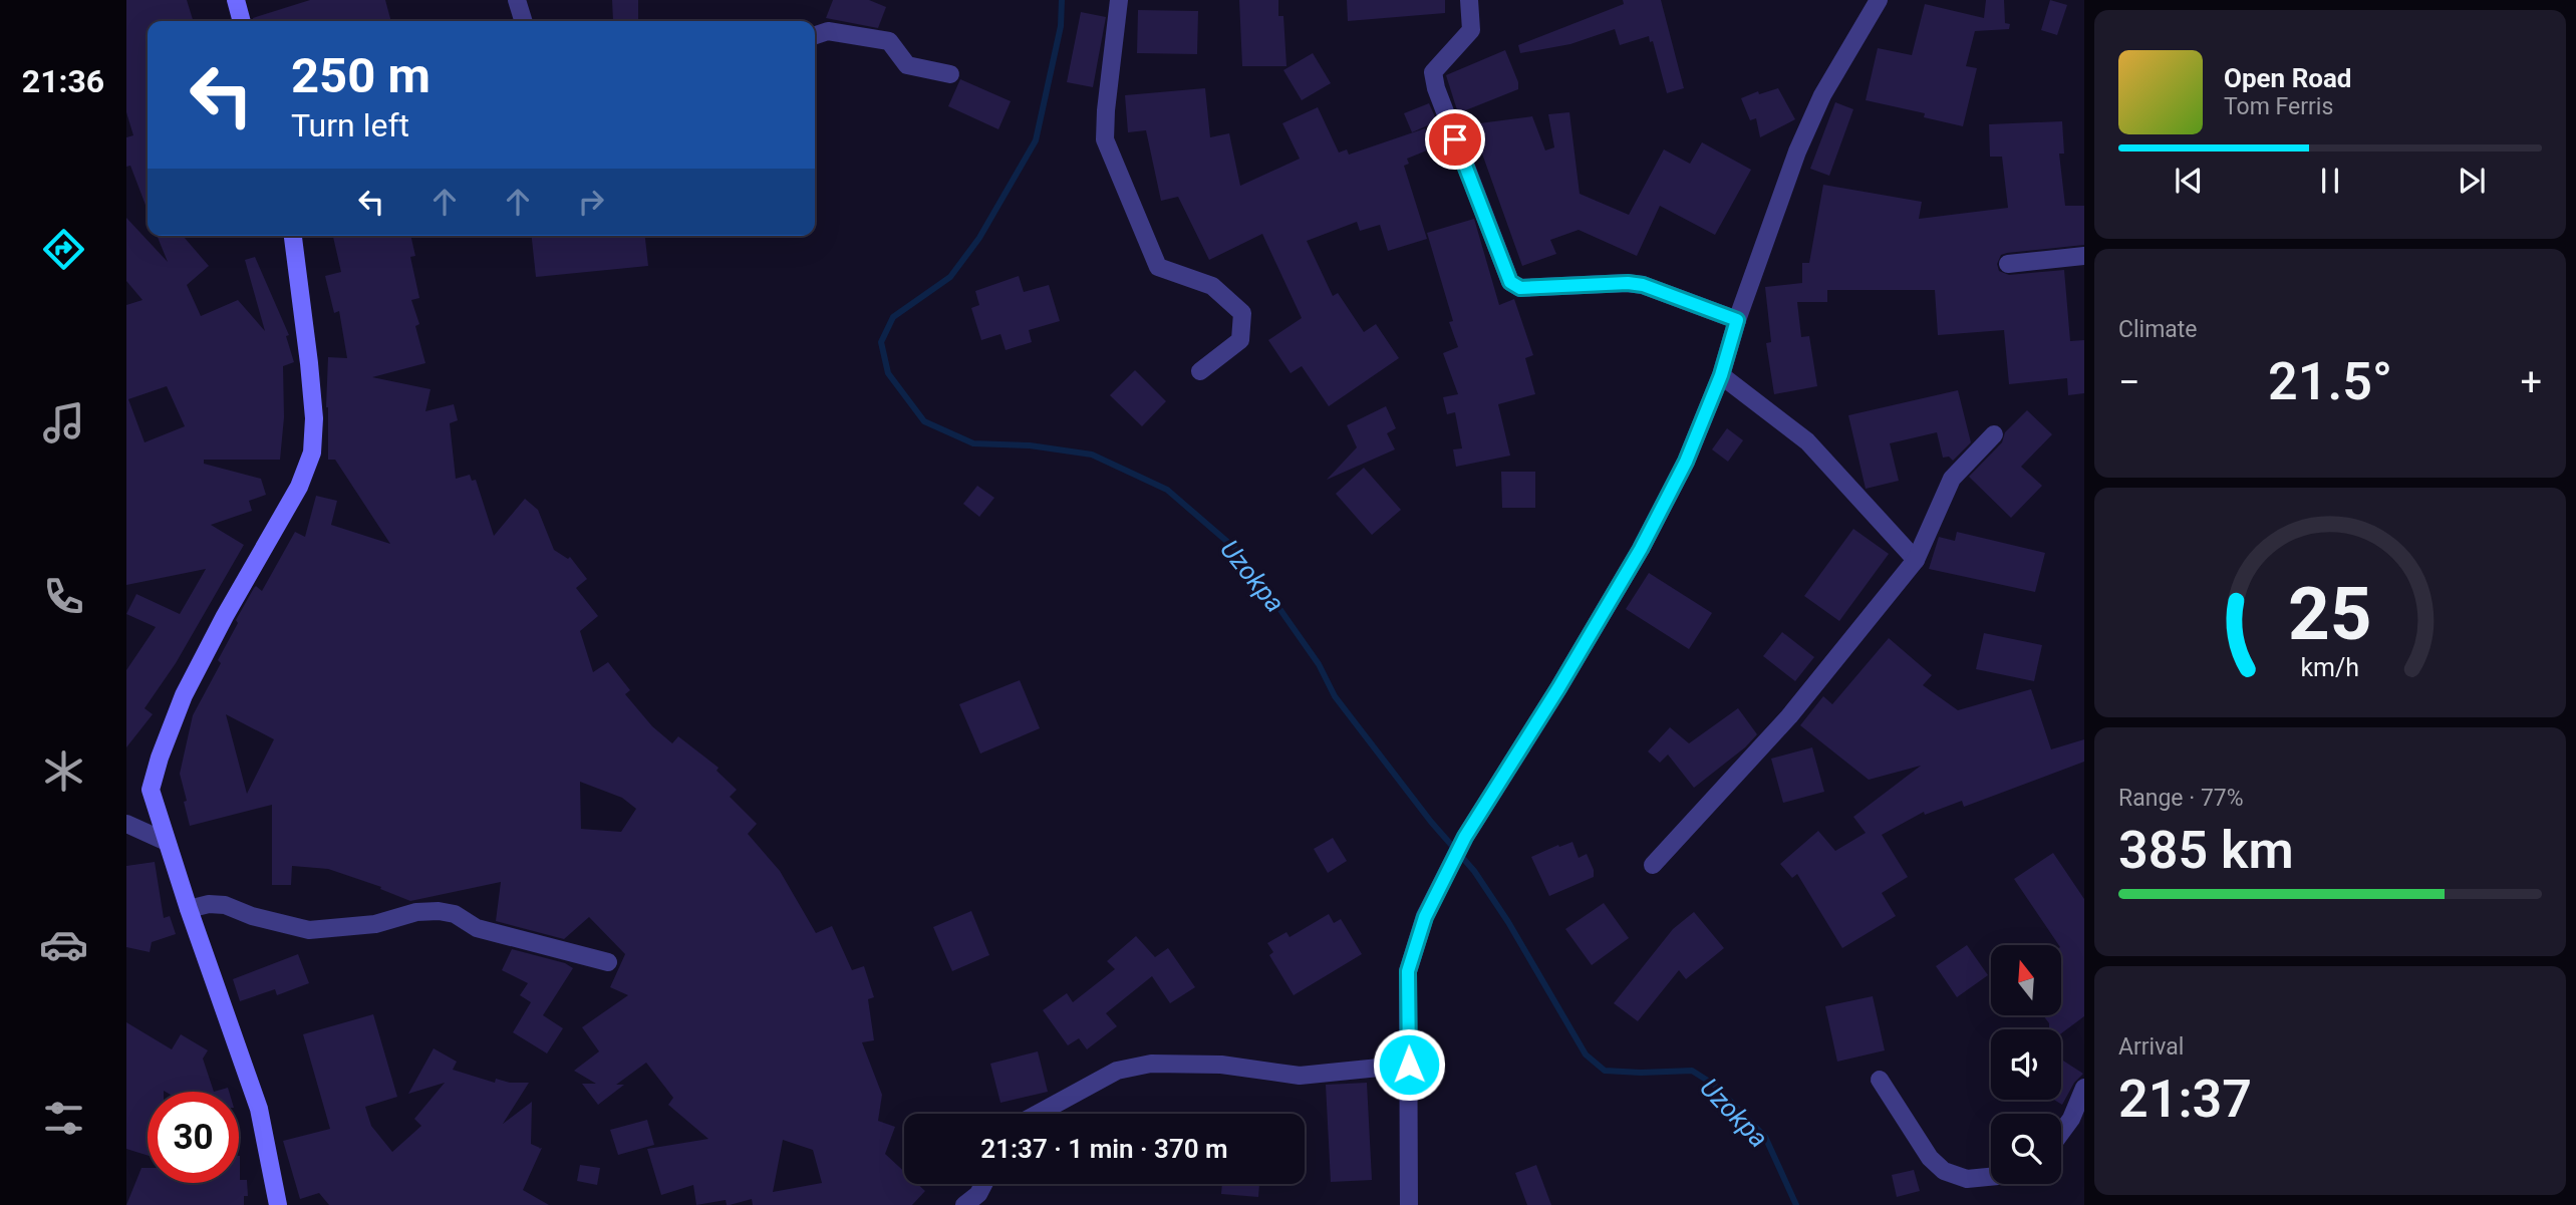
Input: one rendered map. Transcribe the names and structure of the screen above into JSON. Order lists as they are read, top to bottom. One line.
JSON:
{"water":["Uzokpa"],"north":"top","page":{"tabs":"21:36","turn":["250 m","Turn left"],"song":["Open Road","Tom Ferris"],"tile":["Climate",["Range · 77%","385 km"],["Arrival","21:37"]],"heat":["−","21.5°","+"],"limit":"30","trip":"21:37 · 1 min · 370 m","gauge":["25","km/h"]}}
